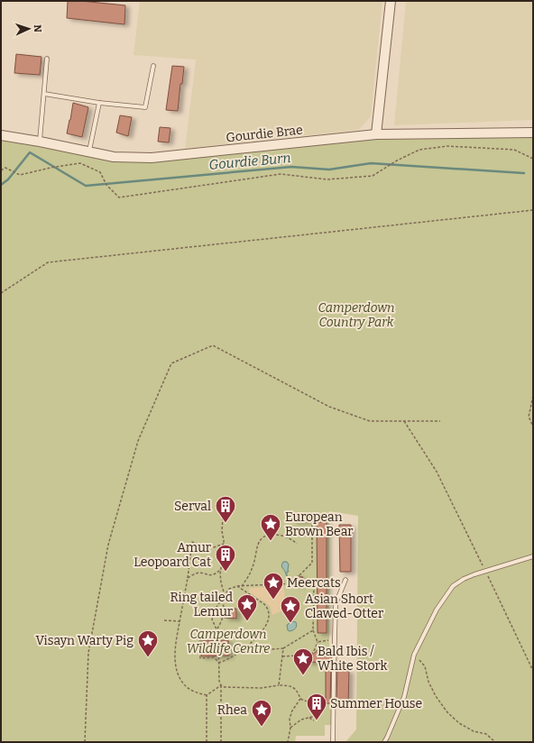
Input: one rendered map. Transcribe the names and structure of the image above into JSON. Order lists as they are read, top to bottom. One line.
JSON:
{"streets":{"street":["Gourdie Brae"]},"water":["Gourdie Burn"],"parks":["Camperdown Country Park","Camperdown Wildlife Centre"],"places":{"building":["Serval","Amur Leopoard Cat","Summer House"],"place":["European Brown Bear","Meercats","Ring tailed Lemur","Asian Short Clawed-Otter","Visayn Warty Pig","Bald Ibis / White Stork","Rhea"]},"north":"right"}
